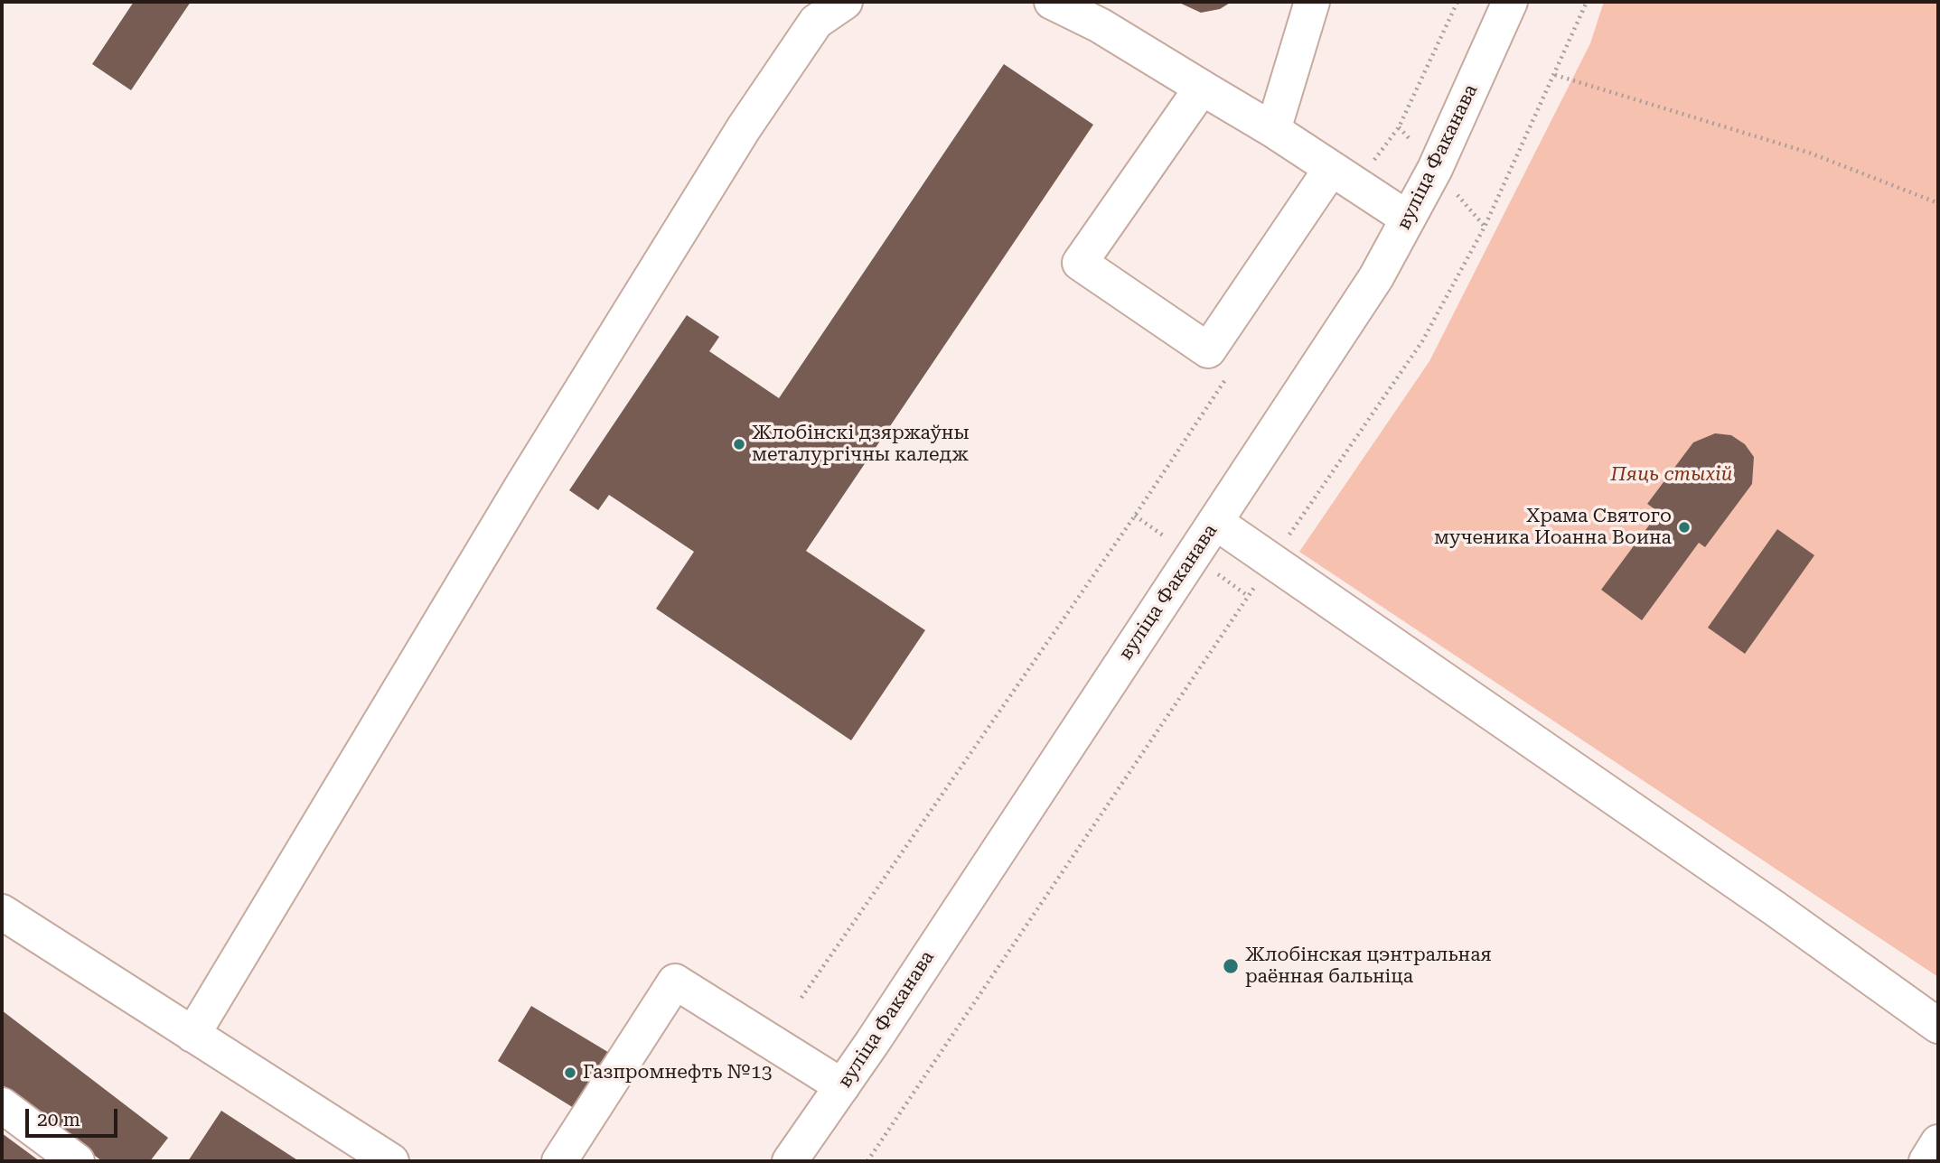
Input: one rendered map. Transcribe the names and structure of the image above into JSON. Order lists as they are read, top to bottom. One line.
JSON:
{"streets":{"main road":["вуліца Факанава"]},"parks":["Пяць стыхій"],"places":["Жлобінскі дзяржаўны металургічны каледж","Храма Святого мученика Иоанна Воина","Жлобінская цэнтральная раённая бальніца","Газпромнефть №13"],"scale_bar":"20 m"}
